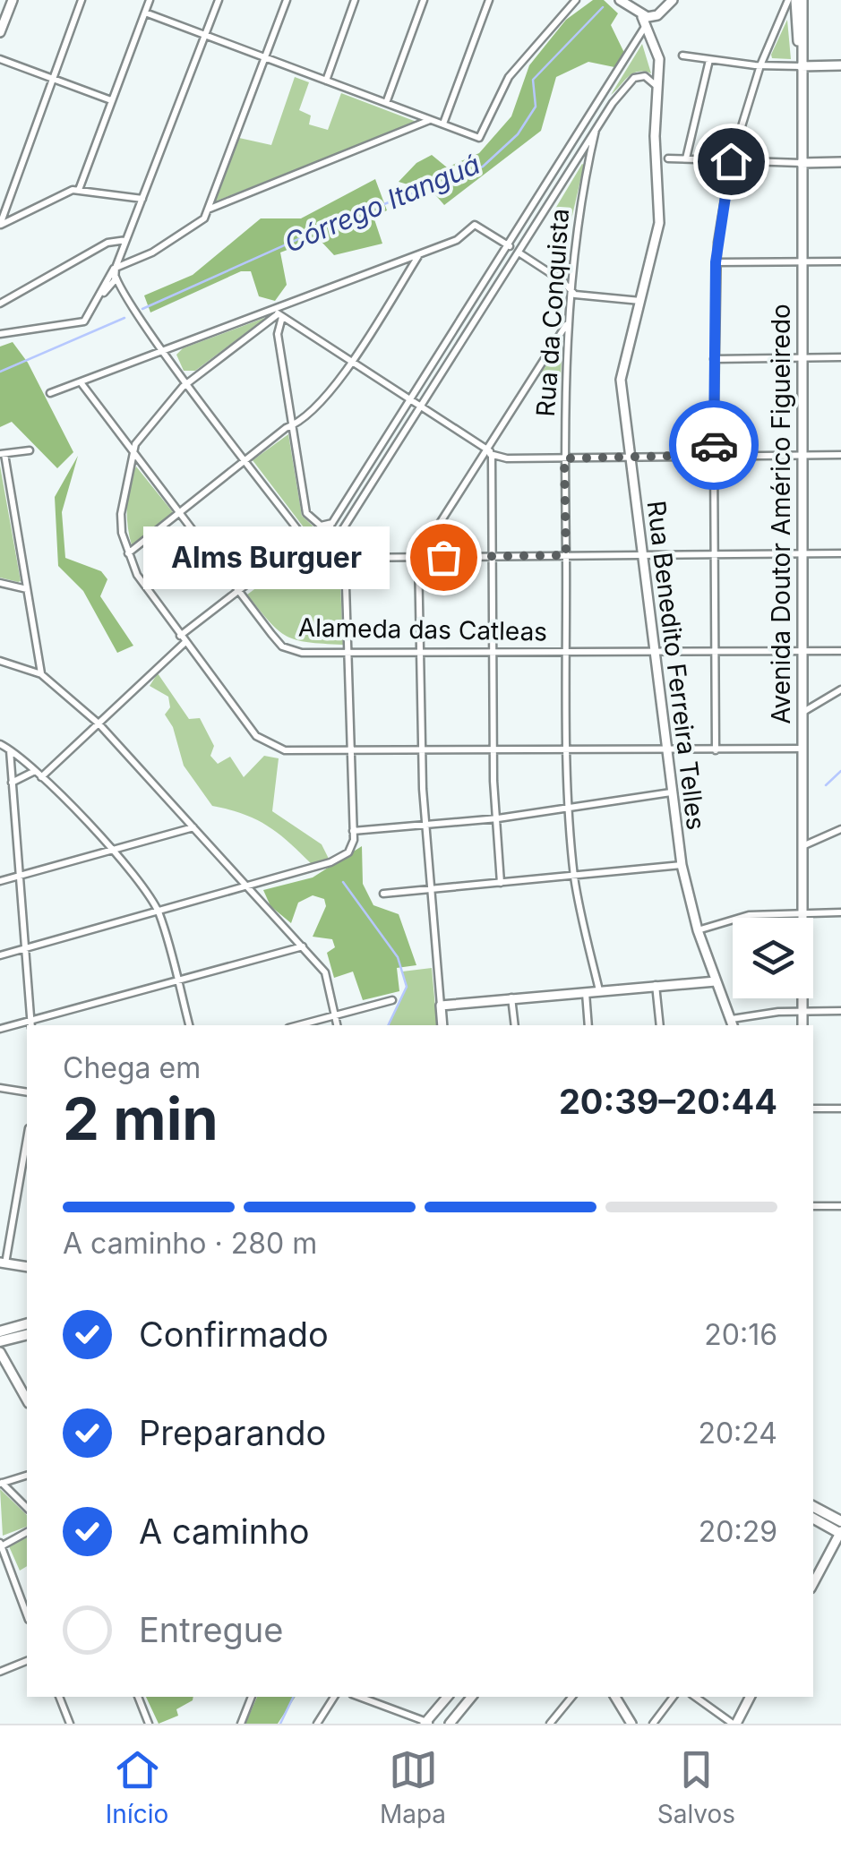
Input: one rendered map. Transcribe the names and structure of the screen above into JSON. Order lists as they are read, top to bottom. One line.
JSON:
{"streets":{"main road":["Avenida Doutor Américo Figueiredo","Rua Benedito Ferreira Telles"],"street":["Rua da Conquista","Alameda das Catleas"]},"crossings":[["Rua da Conquista","Alameda das Catleas"],["Avenida Doutor Américo Figueiredo","Alameda das Catleas"],["Alameda das Catleas","Rua Benedito Ferreira Telles"]],"water":["Córrego Itanguá"],"places":["Alms Burguer"],"page":{"bubble":"Alms Burguer","heading":["2 min","Chega em","20:39–20:44"],"bar":"A caminho · 280 m","list":[["Confirmado","20:16"],["Preparando","20:24"],["A caminho","20:29"],"Entregue"],"tabs":["Início","Mapa","Salvos"]}}
